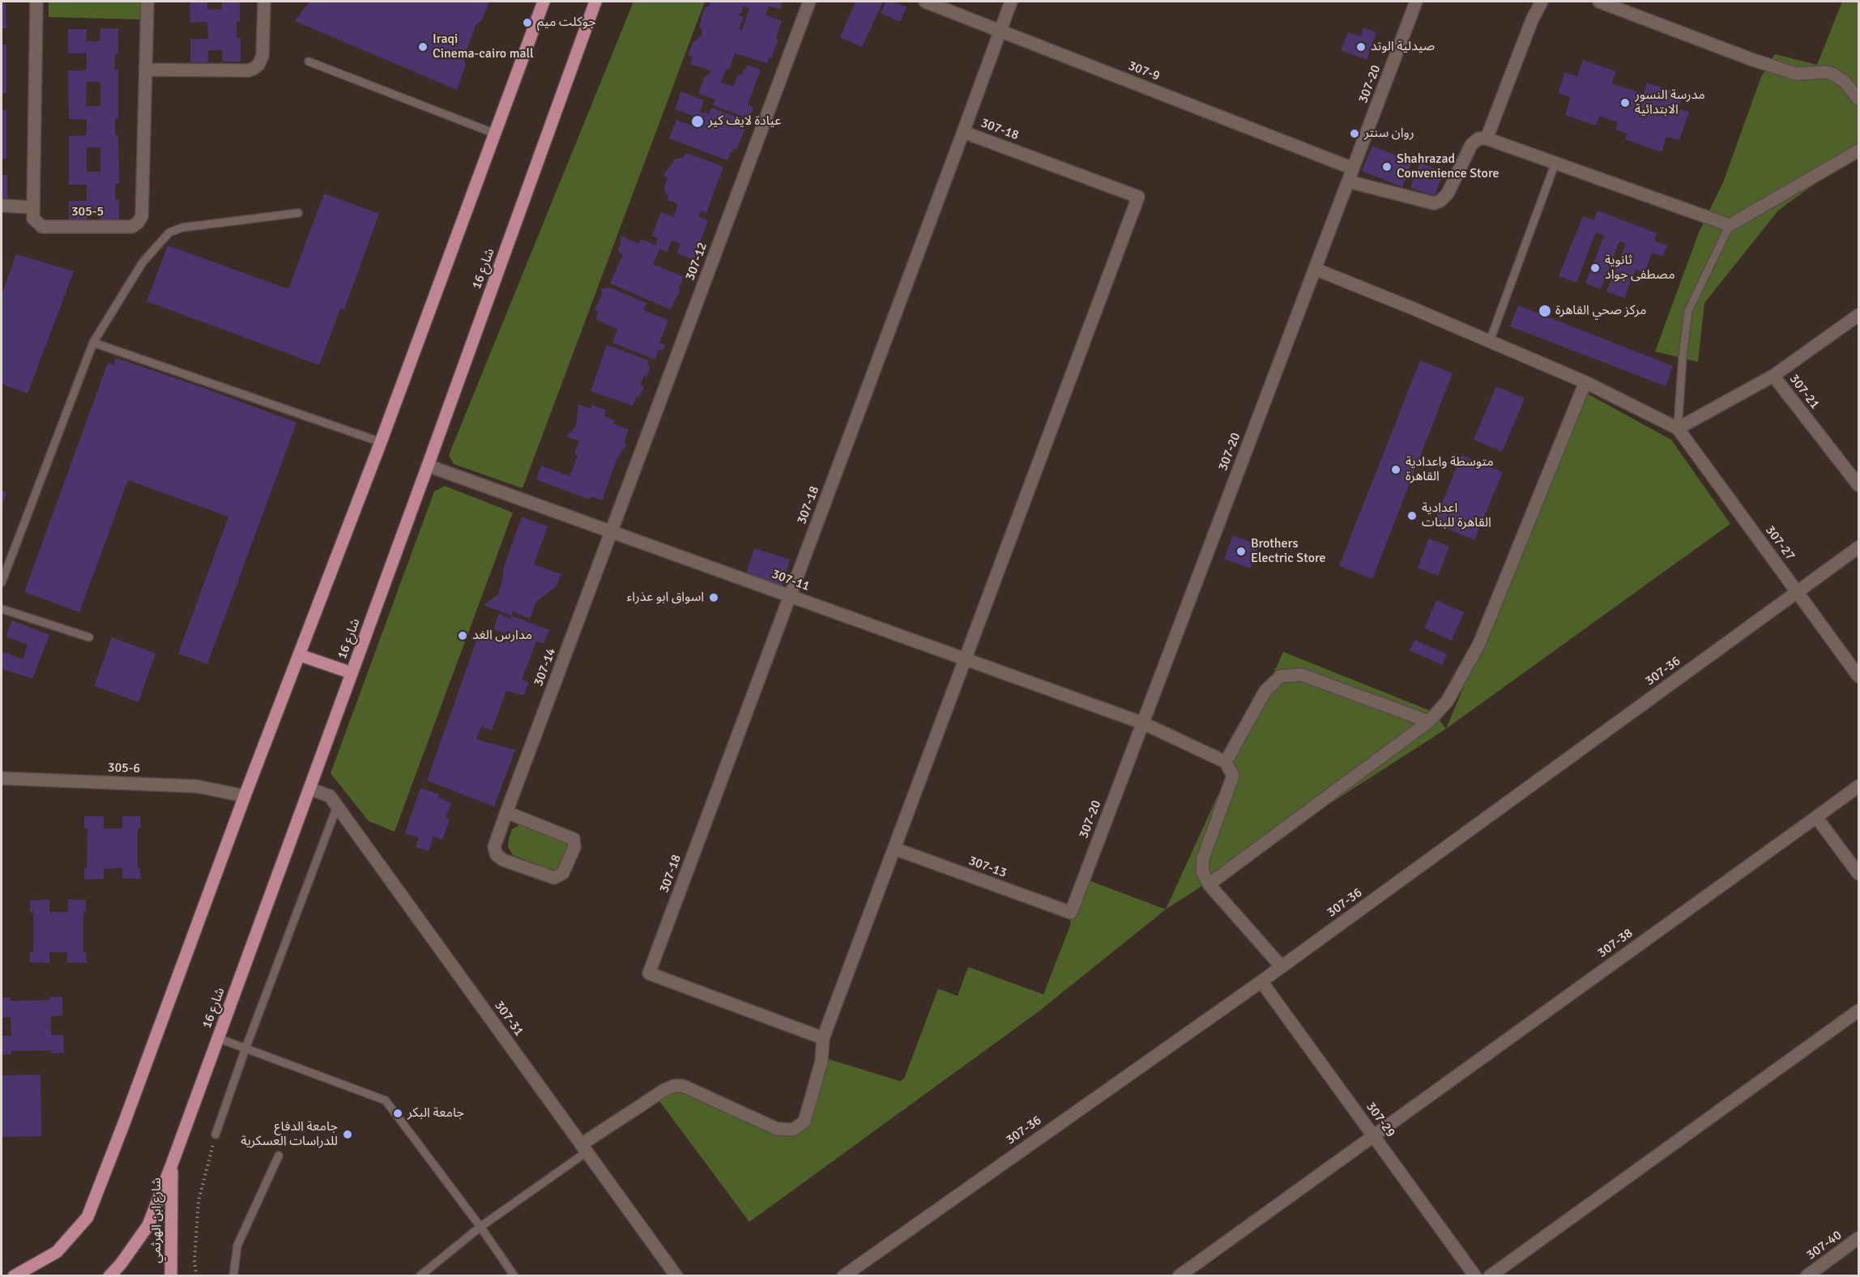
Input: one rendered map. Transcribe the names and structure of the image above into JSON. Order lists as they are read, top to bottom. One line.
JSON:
{"streets":{"main road":["شارع 16","شارع ابن الهرثمي"],"street":["307-9","307-20","307-18","305-5","307-12","307-21","307-27","307-11","307-14","307-36","305-6","307-13","307-38","307-31","307-29","307-40"]},"crossings":[["307-9","307-20"],["307-20","307-11"],["307-20","307-13"],["307-18","307-11"],["307-18","307-13"],["307-12","307-11"],["307-12","307-14"],["شارع 16","307-11"],["شارع 16","307-31"],["شارع 16","شارع ابن الهرثمي"],["307-27","307-36"],["307-11","307-14"],["307-36","307-29"],["307-38","307-29"]],"places":["جوكلت ميم","Iraqi Cinema-cairo mall","صيدلية الوتد","مدرسة النسور الابتدائية","عيادة لايف كير","روان سنتر","Shahrazad Convenience Store","ثانوية مصطفى جواد","مركز صحي القاهرة","متوسطة واعدادية القاهرة","اعدادية القاهرة للبنات","Brothers Electric Store","اسواق ابو عذراء","مدارس الغد","جامعة البكر","جامعة الدفاع للدراسات العسكرية"]}
